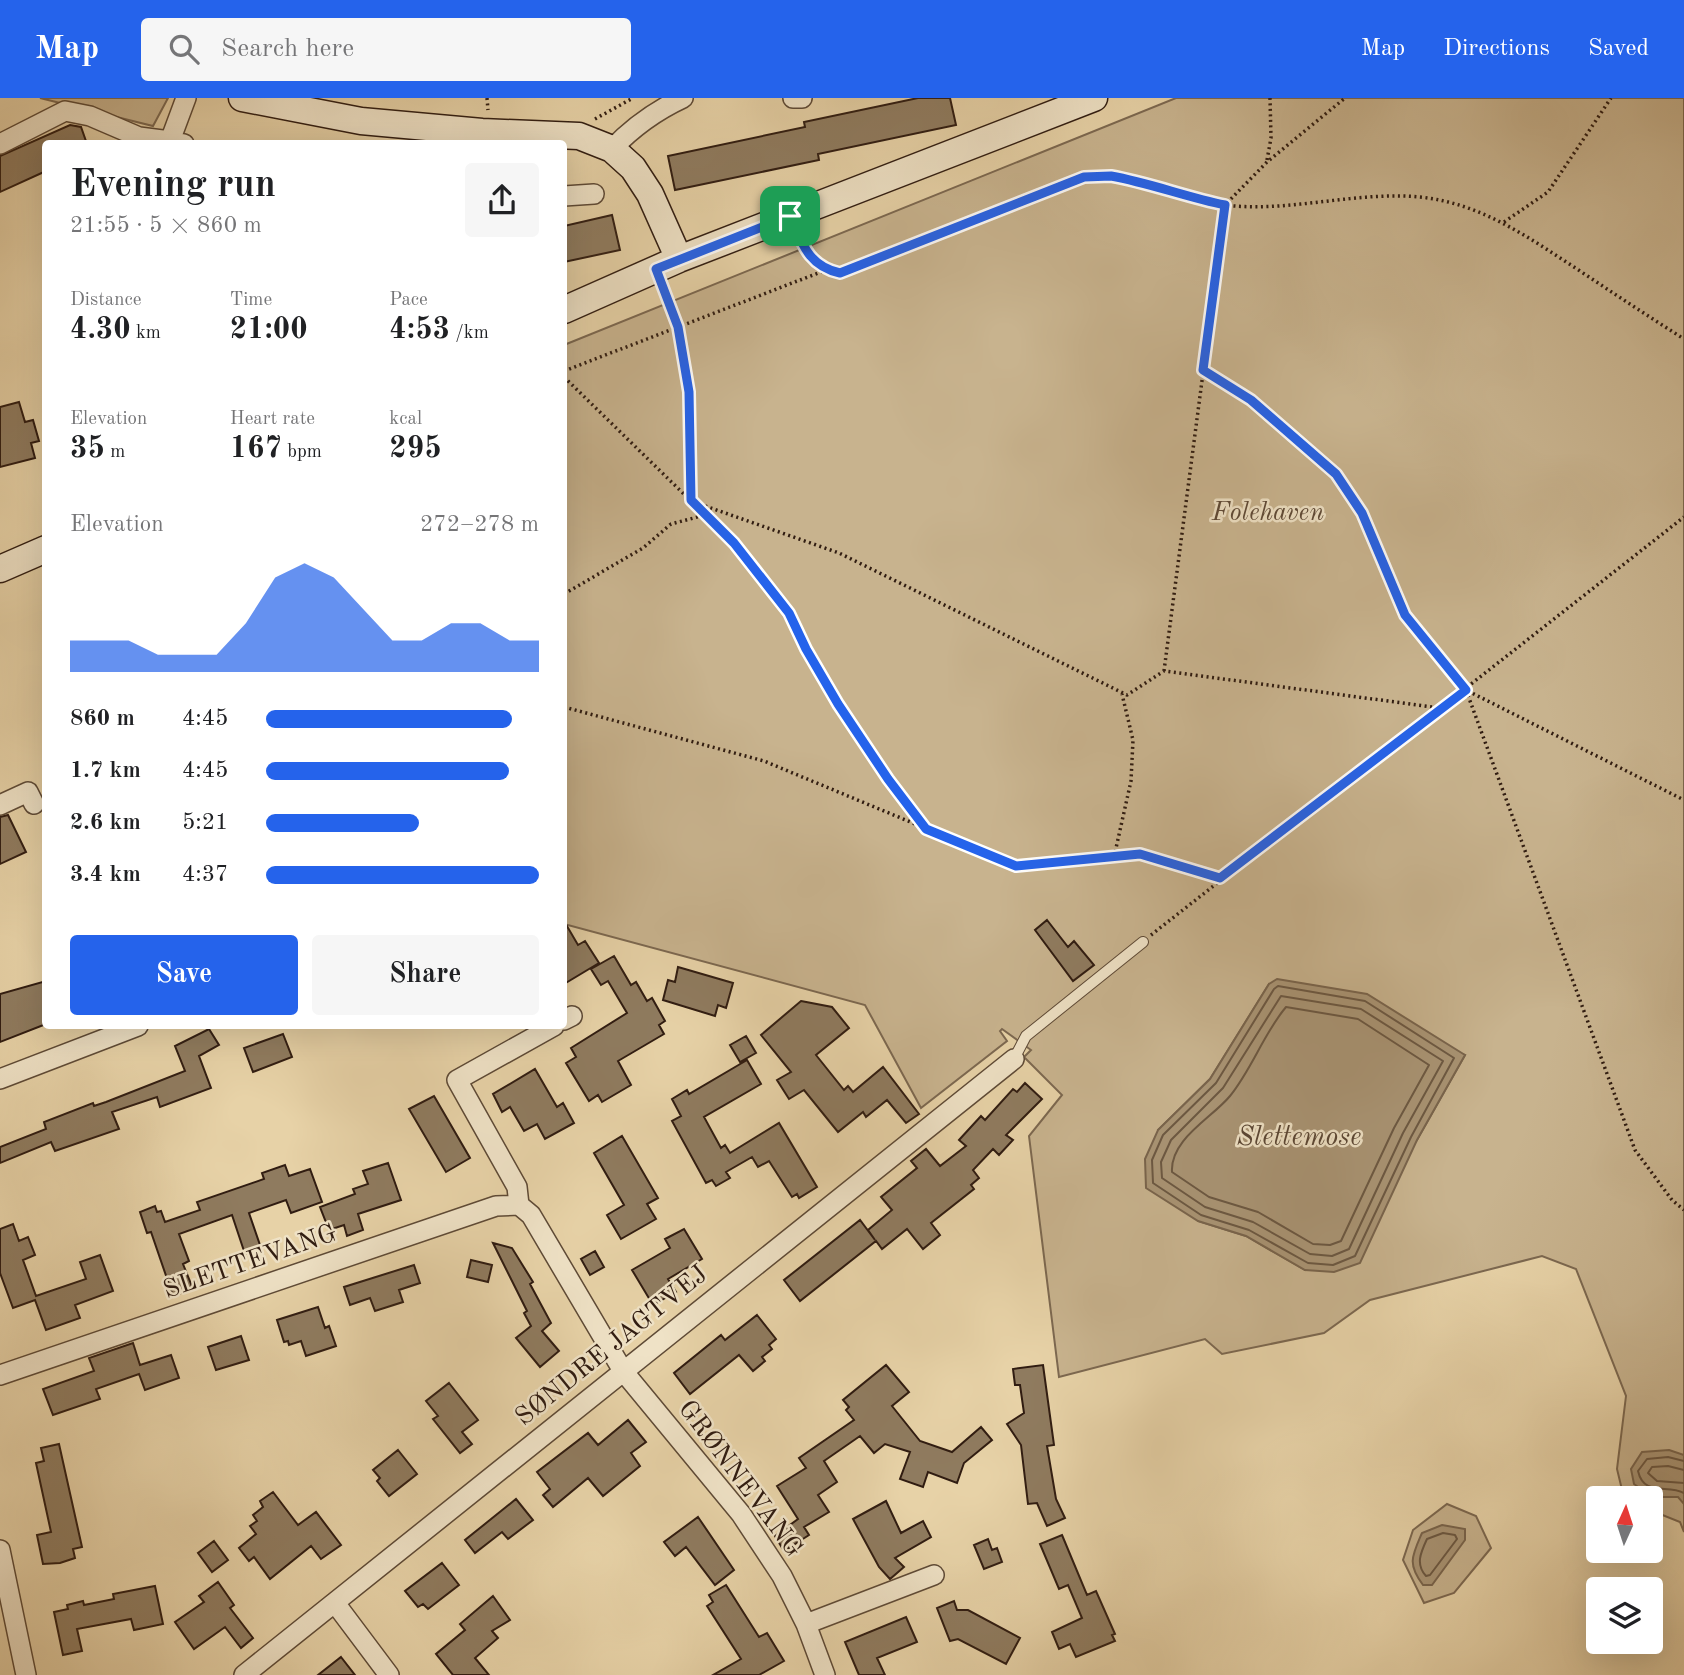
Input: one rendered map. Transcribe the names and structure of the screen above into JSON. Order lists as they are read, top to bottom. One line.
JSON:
{"streets":{"street":["SLETTEVANG","SØNDRE JAGTVEJ","GRØNNEVANG"]},"crossings":[["SØNDRE JAGTVEJ","GRØNNEVANG"]],"water":["Slettemose"],"parks":["Folehaven"],"north":"top","page":{"header":"Map","search":"Search here","nav":["Map","Directions","Saved"],"heading":["Evening run","21:55 · 5 × 860 m"],"stats":[["Distance","4.30 km"],["Time","21:00"],["Pace","4:53 /km"],["Elevation","35 m"],["Heart rate","167 bpm"],["kcal","295"]],"chart":["Elevation","272–278 m"],"list":[{"name":"860 m","note":"4:45"},{"name":"1.7 km","note":"4:45"},{"name":"2.6 km","note":"5:21"},{"name":"3.4 km","note":"4:37"}],"buttons":["Save","Share"]}}
